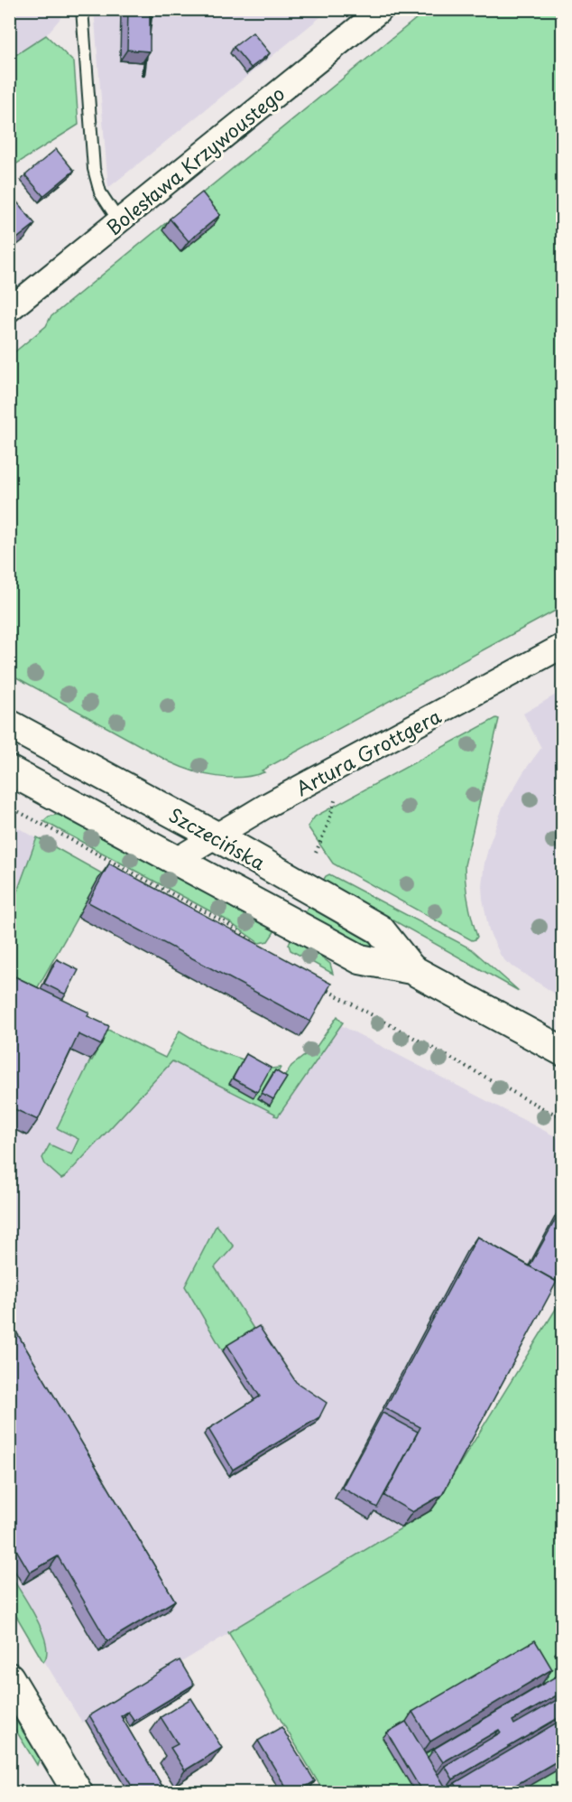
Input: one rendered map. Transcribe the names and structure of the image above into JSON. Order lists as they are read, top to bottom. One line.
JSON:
{"streets":{"street":["Bolesława Krzywoustego","Artura Grottgera","Szczecińska"]},"crossings":[["Artura Grottgera","Szczecińska"]]}
